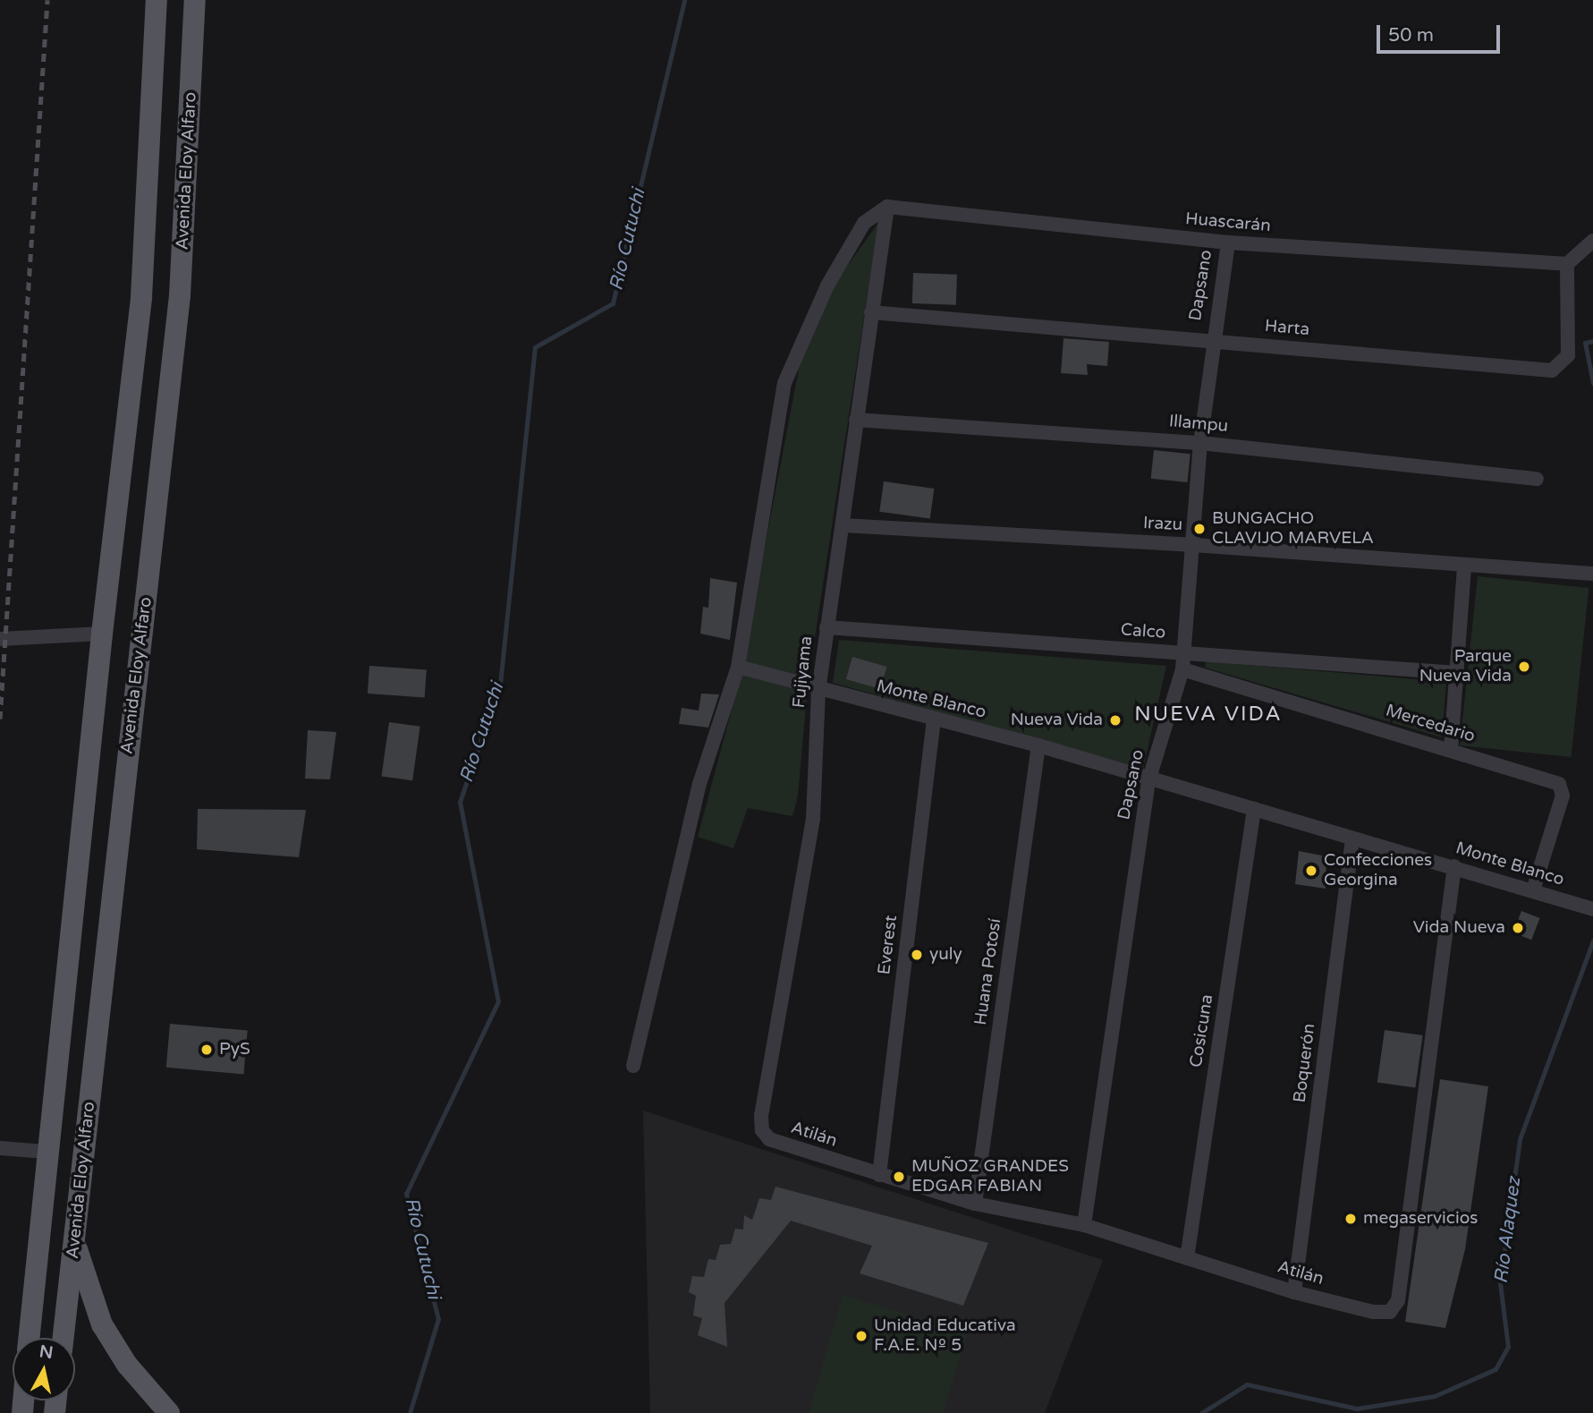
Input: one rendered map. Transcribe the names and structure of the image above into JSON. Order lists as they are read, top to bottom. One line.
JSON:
{"streets":{"main road":["Avenida Eloy Alfaro"],"street":["Huascarán","Dapsano","Harta","Illampu","Irazu","Calco","Fujiyama","Monte Blanco","Mercedario","Everest","Huana Potosí","Cosicuna","Boquerón","Atilán"]},"crossings":[["Huascarán","Dapsano"],["Huascarán","Harta"],["Huascarán","Fujiyama"],["Dapsano","Harta"],["Dapsano","Illampu"],["Dapsano","Irazu"],["Dapsano","Calco"],["Dapsano","Monte Blanco"],["Dapsano","Mercedario"],["Dapsano","Atilán"],["Harta","Fujiyama"],["Illampu","Fujiyama"],["Irazu","Fujiyama"],["Calco","Fujiyama"],["Fujiyama","Monte Blanco"],["Fujiyama","Atilán"],["Monte Blanco","Mercedario"],["Monte Blanco","Everest"],["Monte Blanco","Huana Potosí"],["Monte Blanco","Cosicuna"],["Monte Blanco","Boquerón"],["Monte Blanco","Atilán"],["Everest","Atilán"],["Huana Potosí","Atilán"],["Cosicuna","Atilán"],["Boquerón","Atilán"]],"districts":["NUEVA VIDA"],"water":["Río Cutuchi","Río Alaquez"],"places":["BUNGACHO CLAVIJO MARVELA","Parque Nueva Vida","Nueva Vida","Confecciones Georgina","Vida Nueva","yuly","PyS","MUÑOZ GRANDES EDGAR FABIAN","megaservicios","Unidad Educativa F.A.E. Nº 5"],"scale_bar":"50 m","north":"top"}
